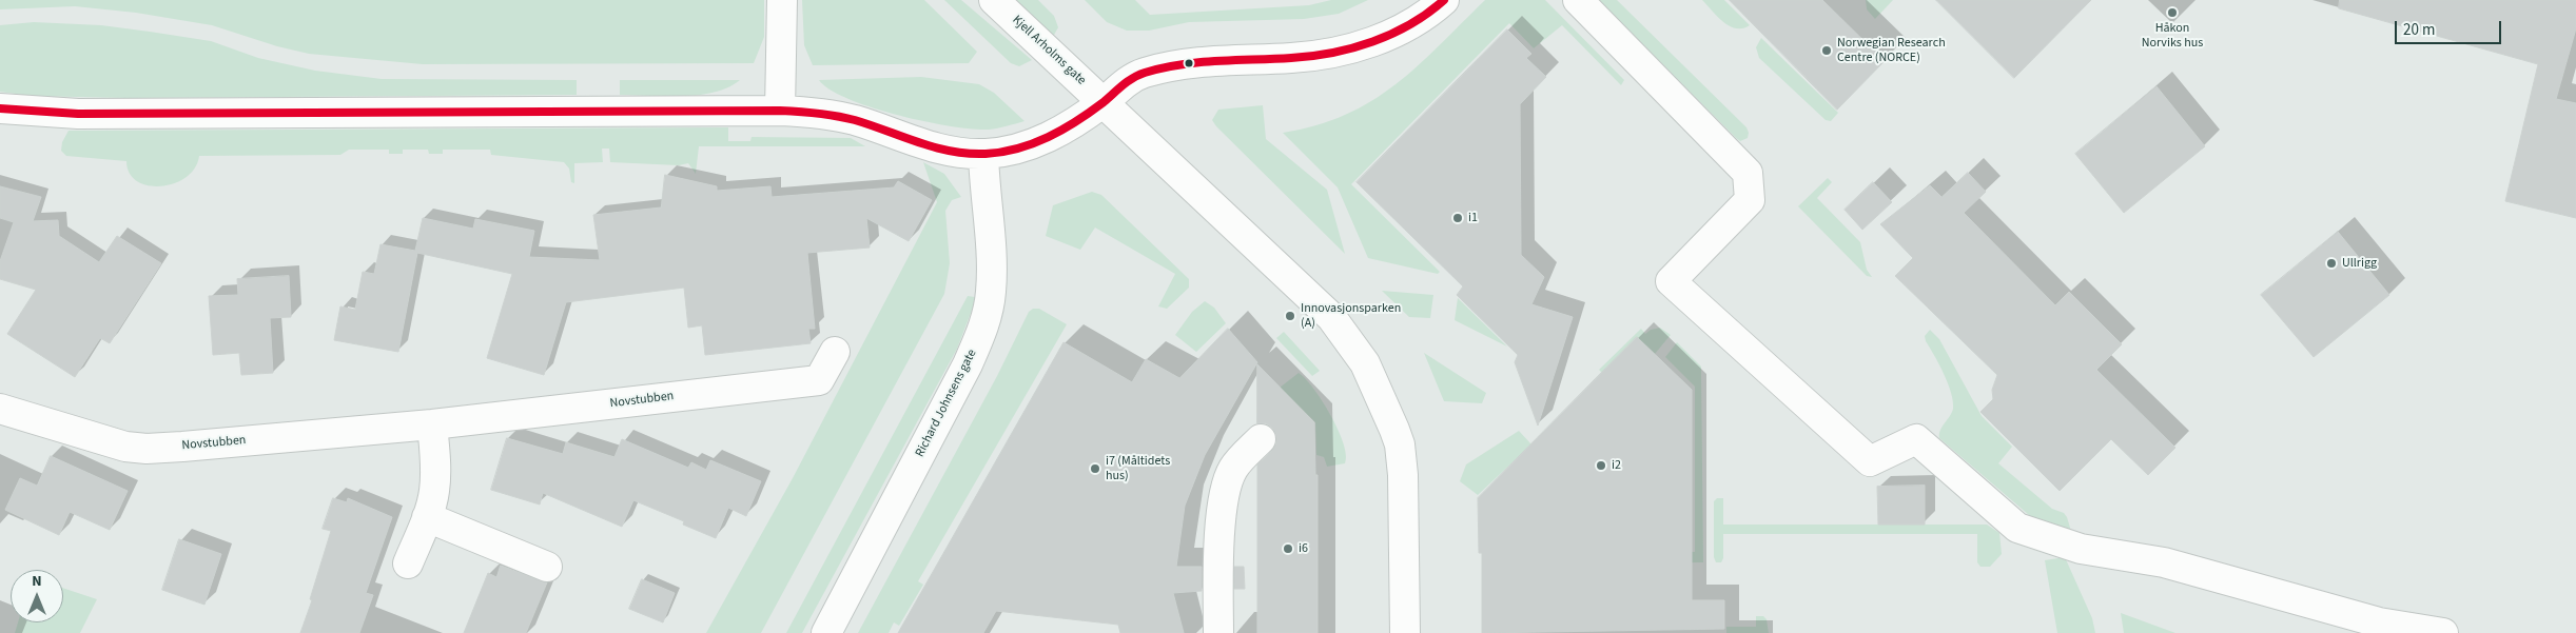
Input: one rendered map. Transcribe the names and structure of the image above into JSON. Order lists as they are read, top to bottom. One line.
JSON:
{"streets":{"street":["Kjell Arholms gate","Novstubben","Richard Johnsens gate"]},"places":["Håkon Norviks hus","Norwegian Research Centre (NORCE)","i1","Ullrigg","Innovasjonsparken (A)","i2","i7 (Måltidets hus)","i6"],"scale_bar":"20 m","north":"top"}
